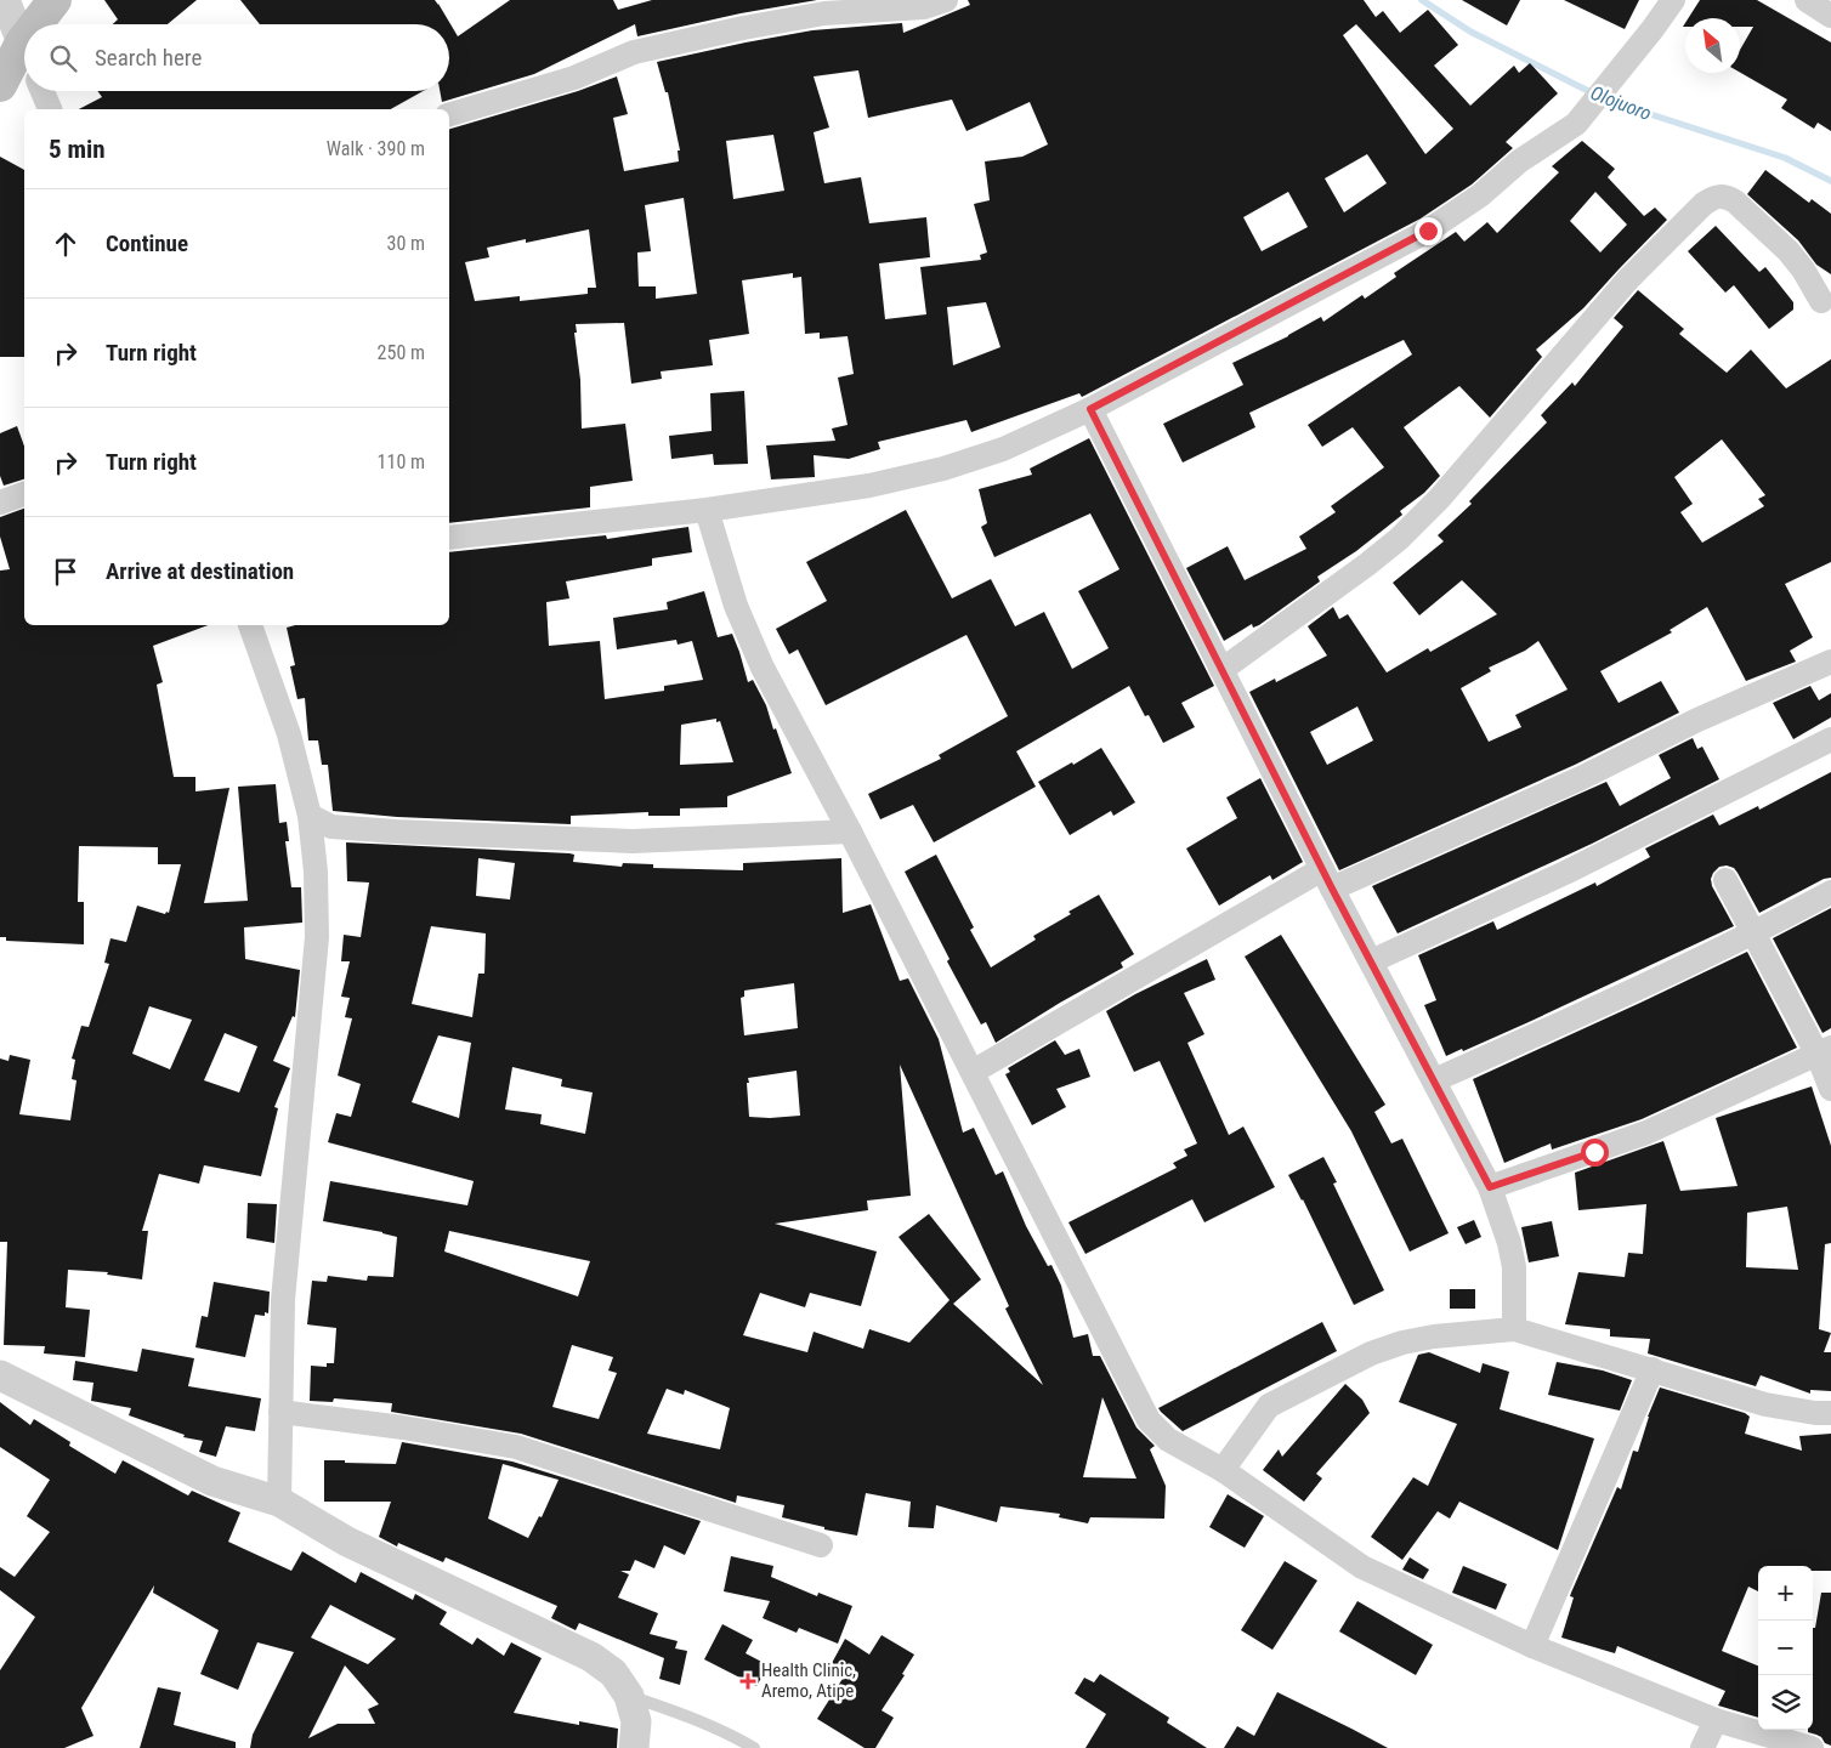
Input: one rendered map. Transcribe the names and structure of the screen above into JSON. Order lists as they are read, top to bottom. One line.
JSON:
{"water":["Olojuoro"],"places":{"health":["Health Clinic, Aremo, Atipe"]},"north":"top left","page":{"search":"Search here","heading":["5 min","Walk · 390 m"],"list":[["Continue","30 m"],["Turn right","250 m"],["Turn right","110 m"],"Arrive at destination"],"map_buttons":["+","−"]}}
